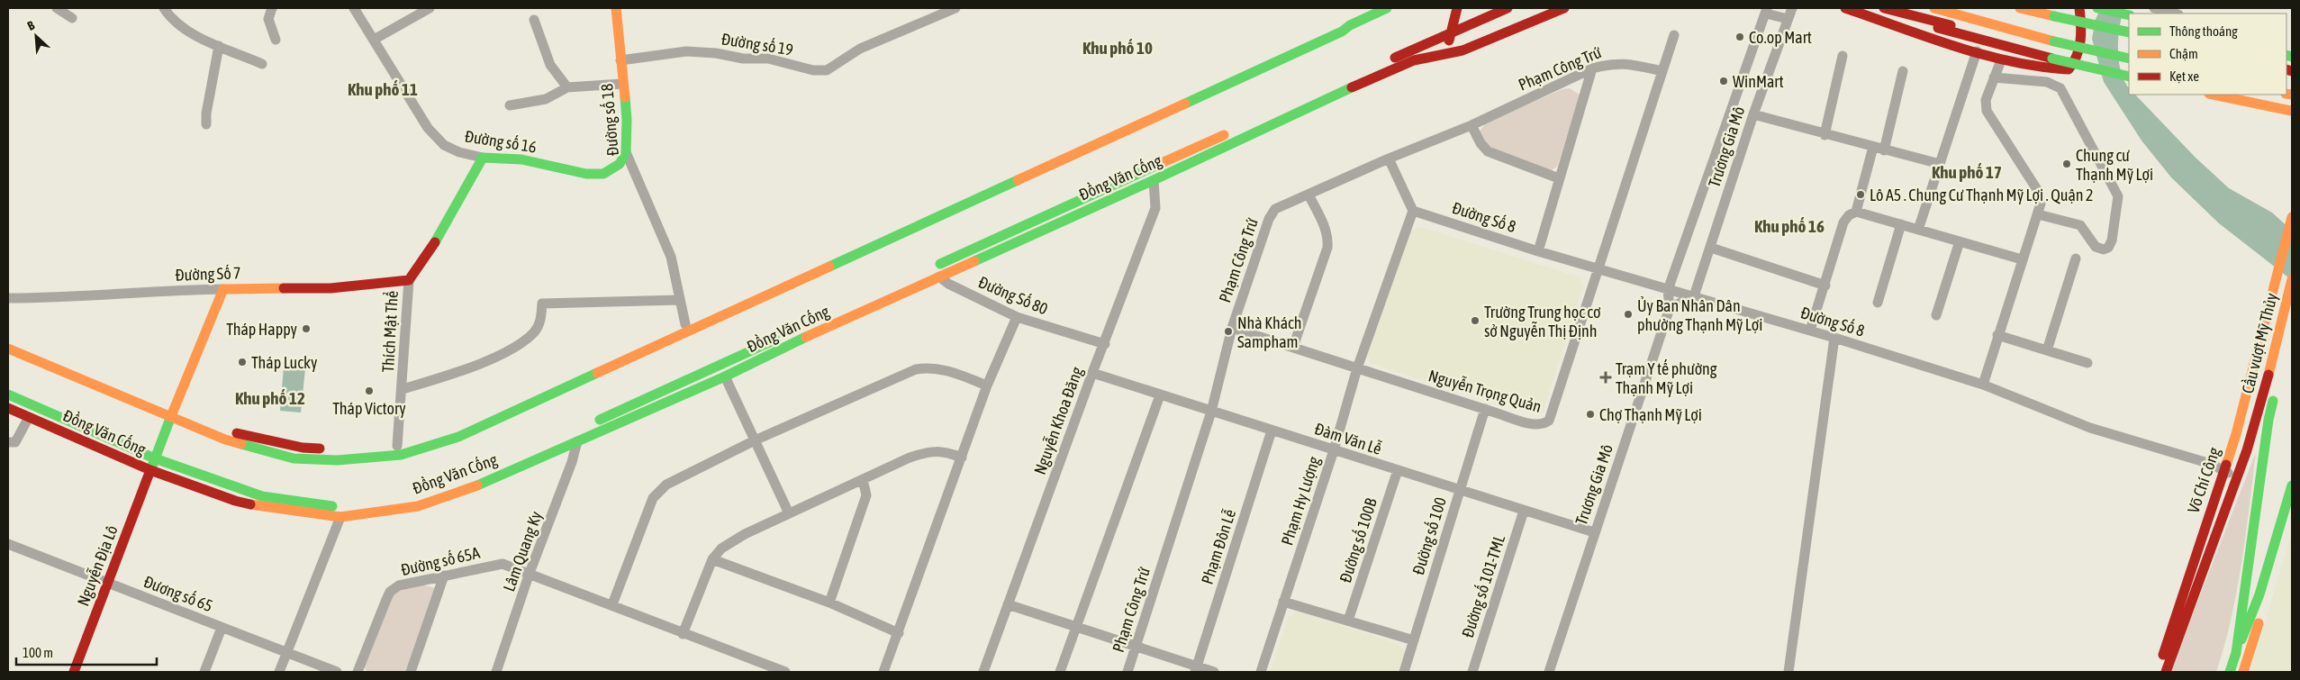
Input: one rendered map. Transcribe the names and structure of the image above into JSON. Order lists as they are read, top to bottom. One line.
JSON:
{"streets":{"main road":["Đường số 18","Đường số 16","Đồng Văn Cống","Đường Số 7","Thích Mật Thể","Cầu vượt Mỹ Thủy","Võ Chí Công","Nguyễn Địa Lô"],"street":["Đường số 19","Phạm Công Trứ","Trương Gia Mô","Đường Số 8","Đường Số 80","Nguyễn Trọng Quản","Nguyễn Khoa Đăng","Đàm Văn Lễ","Phạm Hy Lượng","Đường số 100","Đường số 100B","Phạm Đôn Lễ","Lâm Quang Ky","Đường số 65A","Đường số 101-TML","Đương số 65"]},"crossings":[["Đường số 19","Đường số 18"],["Phạm Công Trứ","Nguyễn Trọng Quản"],["Phạm Công Trứ","Đàm Văn Lễ"],["Đường số 18","Đường số 16"],["Đường số 16","Thích Mật Thể"],["Trương Gia Mô","Đường Số 8"],["Trương Gia Mô","Đàm Văn Lễ"],["Đồng Văn Cống","Đường Số 80"],["Đồng Văn Cống","Nguyễn Khoa Đăng"],["Đồng Văn Cống","Lâm Quang Ky"],["Đồng Văn Cống","Nguyễn Địa Lô"],["Đường Số 8","Nguyễn Trọng Quản"],["Đường Số 8","Võ Chí Công"],["Đường Số 8","Phạm Hy Lượng"],["Đường Số 7","Thích Mật Thể"],["Đường Số 80","Nguyễn Khoa Đăng"],["Cầu vượt Mỹ Thủy","Võ Chí Công"],["Nguyễn Trọng Quản","Phạm Hy Lượng"],["Nguyễn Trọng Quản","Đường số 100"],["Nguyễn Khoa Đăng","Đàm Văn Lễ"],["Đàm Văn Lễ","Phạm Hy Lượng"],["Đàm Văn Lễ","Đường số 100"],["Đàm Văn Lễ","Đường số 100B"],["Đàm Văn Lễ","Phạm Đôn Lễ"],["Đàm Văn Lễ","Đường số 101-TML"],["Lâm Quang Ky","Đường số 65A"],["Nguyễn Địa Lô","Đương số 65"]],"districts":["Khu phố 10","Khu phố 11","Khu phố 17","Khu phố 16","Khu phố 12"],"places":{"other":["Co.op Mart","WinMart","Chung cư Thạnh Mỹ Lợi","Lô A5 . Chung Cư Thạnh Mỹ Lợi . Quận 2","Ủy Ban Nhân Dân phường Thạnh Mỹ Lợi","Trường Trung học cơ sở Nguyễn Thị Định","Tháp Happy","Nhà Khách Sampham","Tháp Lucky","Tháp Victory","Chợ Thạnh Mỹ Lợi"],"health":["Trạm Y tế phường Thạnh Mỹ Lợi"]},"legend":["Thông thoáng","Chậm","Kẹt xe"],"scale_bar":"100 m","north":"top left"}
